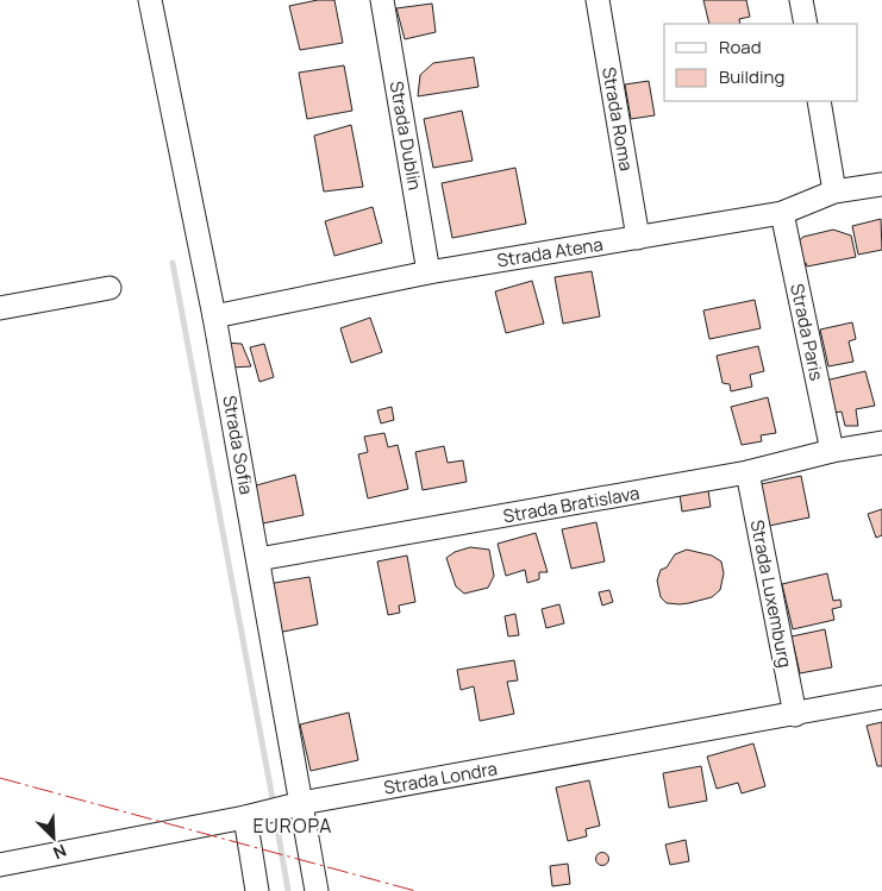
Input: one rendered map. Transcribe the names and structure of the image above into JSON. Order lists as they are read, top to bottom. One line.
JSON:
{"streets":{"street":["Strada Roma","Strada Dublin","Strada Atena","Strada Paris","Strada Sofia","Strada Bratislava","Strada Luxemburg","Strada Londra"]},"crossings":[["Strada Roma","Strada Atena"],["Strada Dublin","Strada Atena"],["Strada Atena","Strada Paris"],["Strada Atena","Strada Sofia"],["Strada Paris","Strada Bratislava"],["Strada Sofia","Strada Bratislava"],["Strada Sofia","Strada Londra"],["Strada Bratislava","Strada Luxemburg"],["Strada Luxemburg","Strada Londra"]],"districts":["EUROPA"],"legend":["Road","Building"],"north":"bottom right"}
